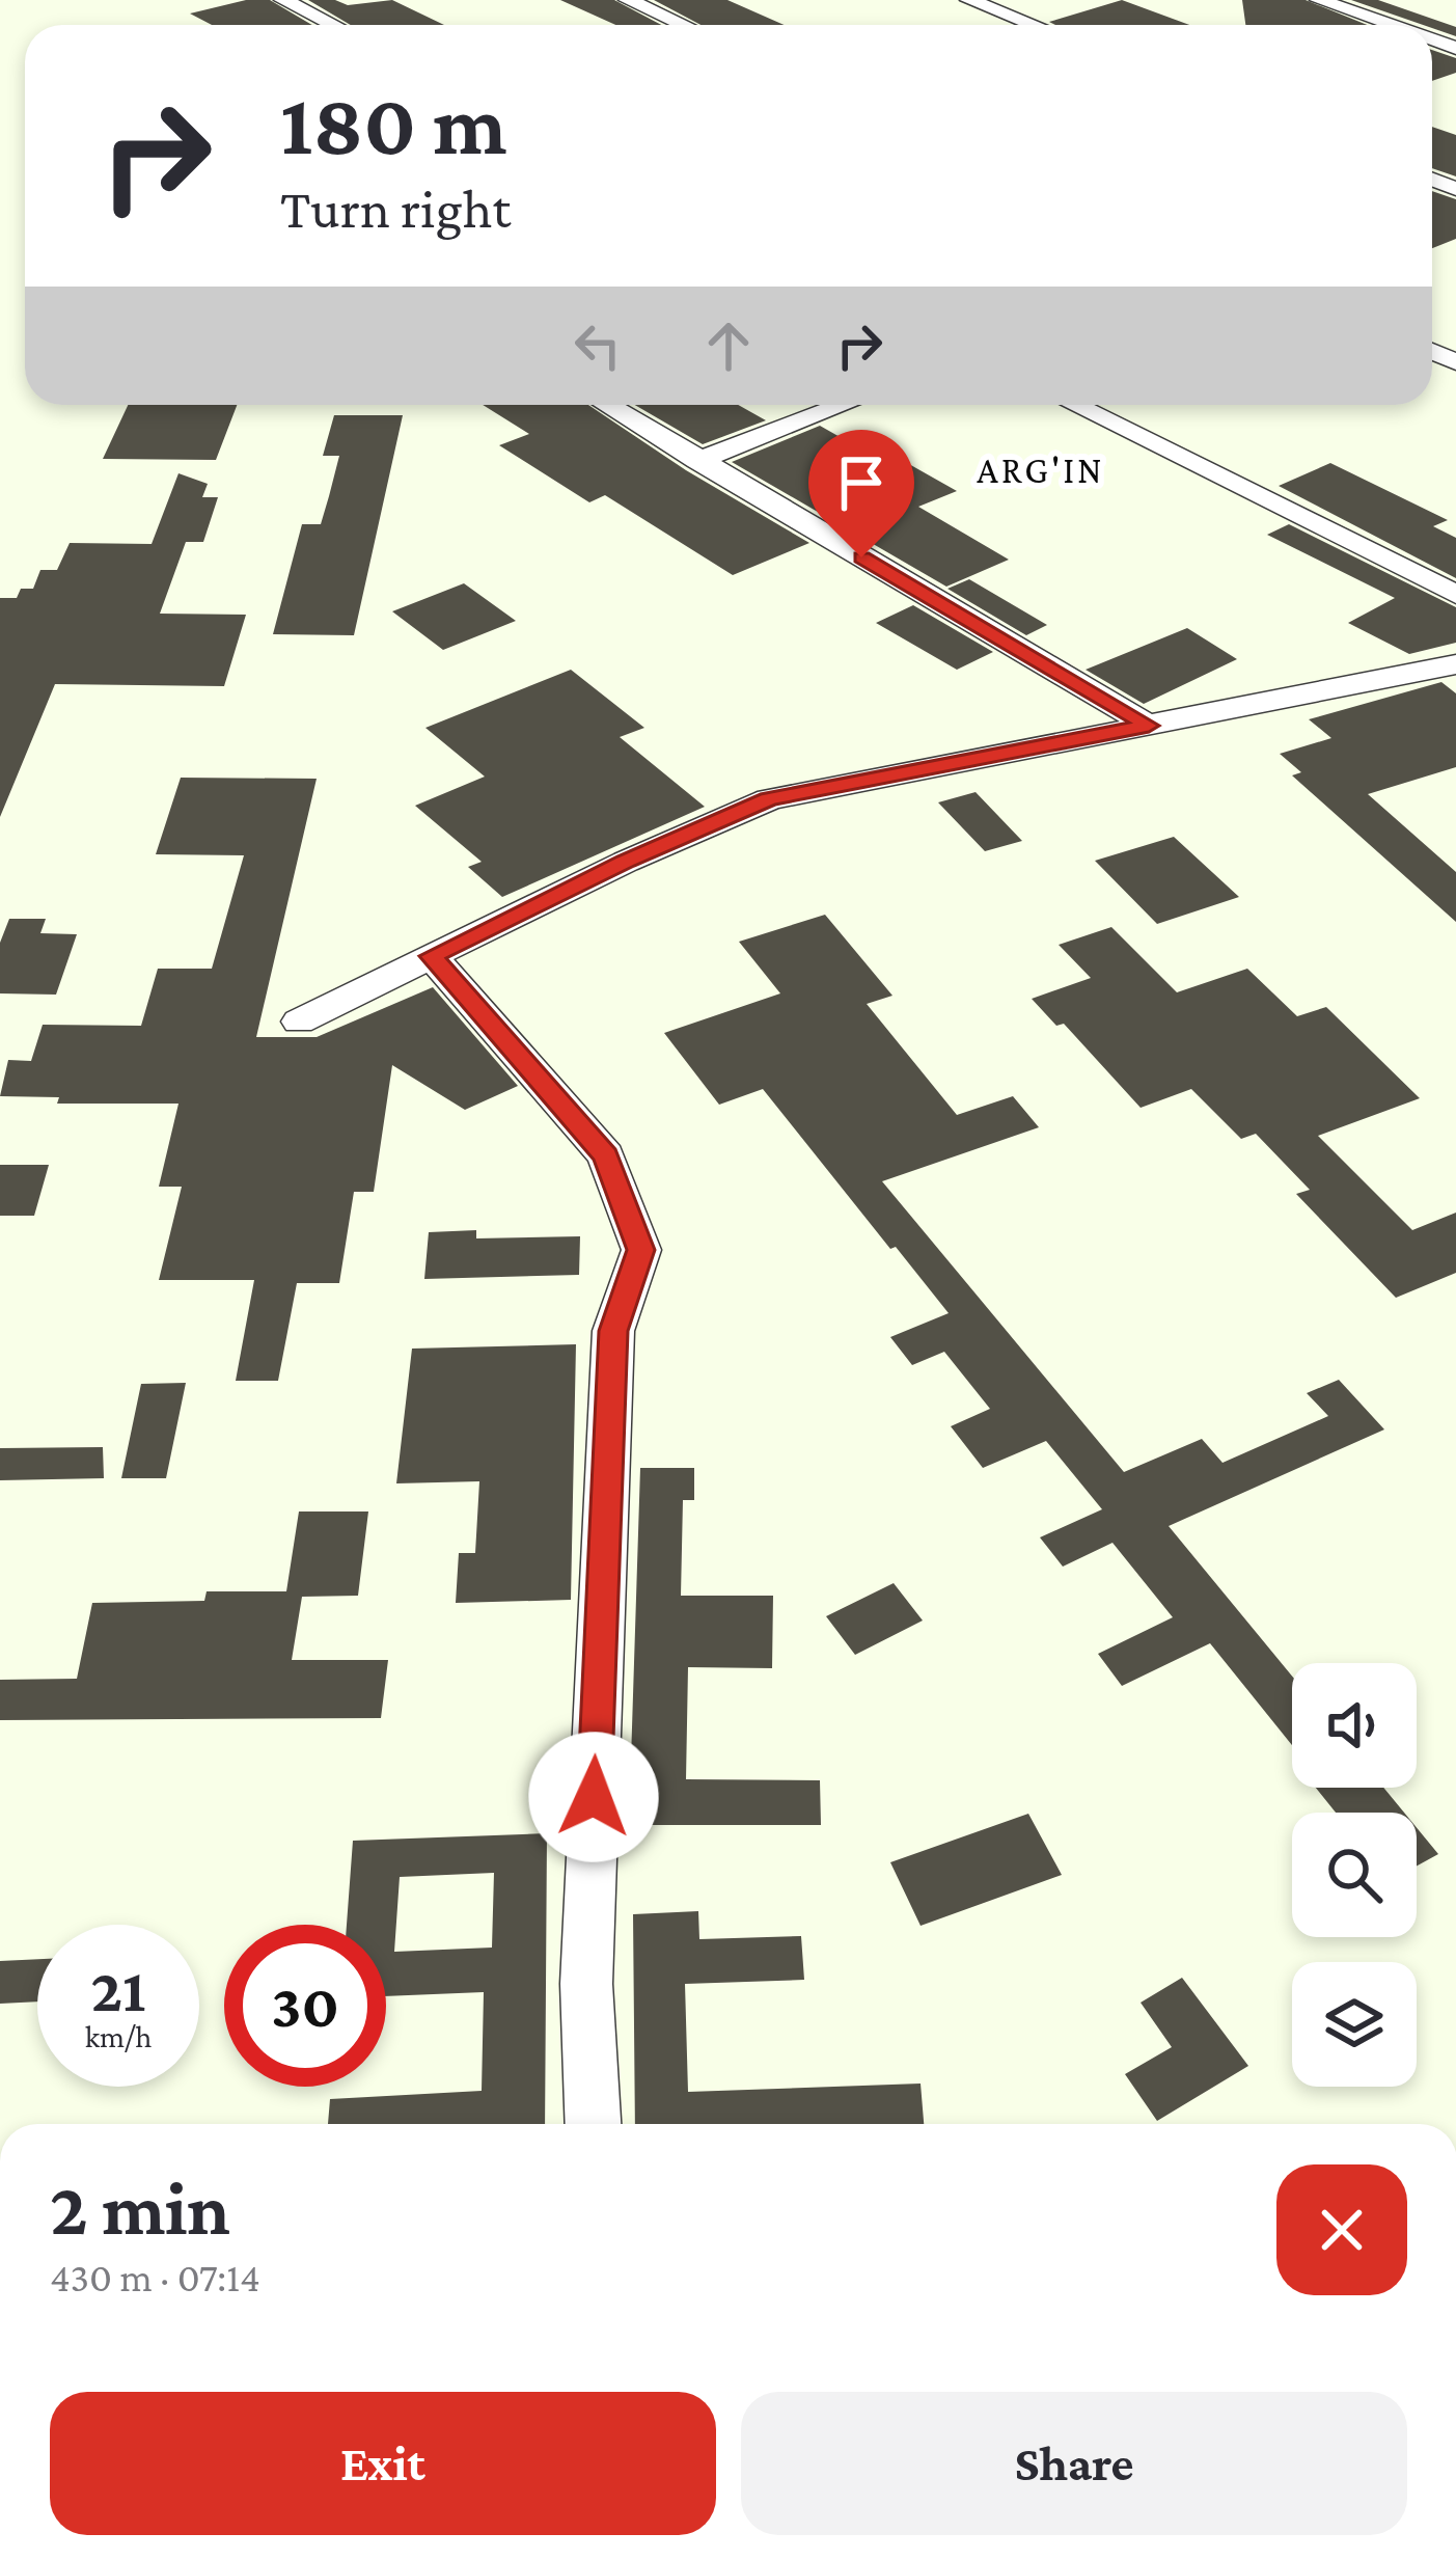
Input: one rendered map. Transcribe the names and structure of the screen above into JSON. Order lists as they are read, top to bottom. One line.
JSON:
{"districts":["ARG'IN"],"page":{"turn":["180 m","Turn right"],"speed":"21 km/h","limit":"30","heading":["2 min","430 m · 07:14"],"buttons":["Exit","Share"]}}
